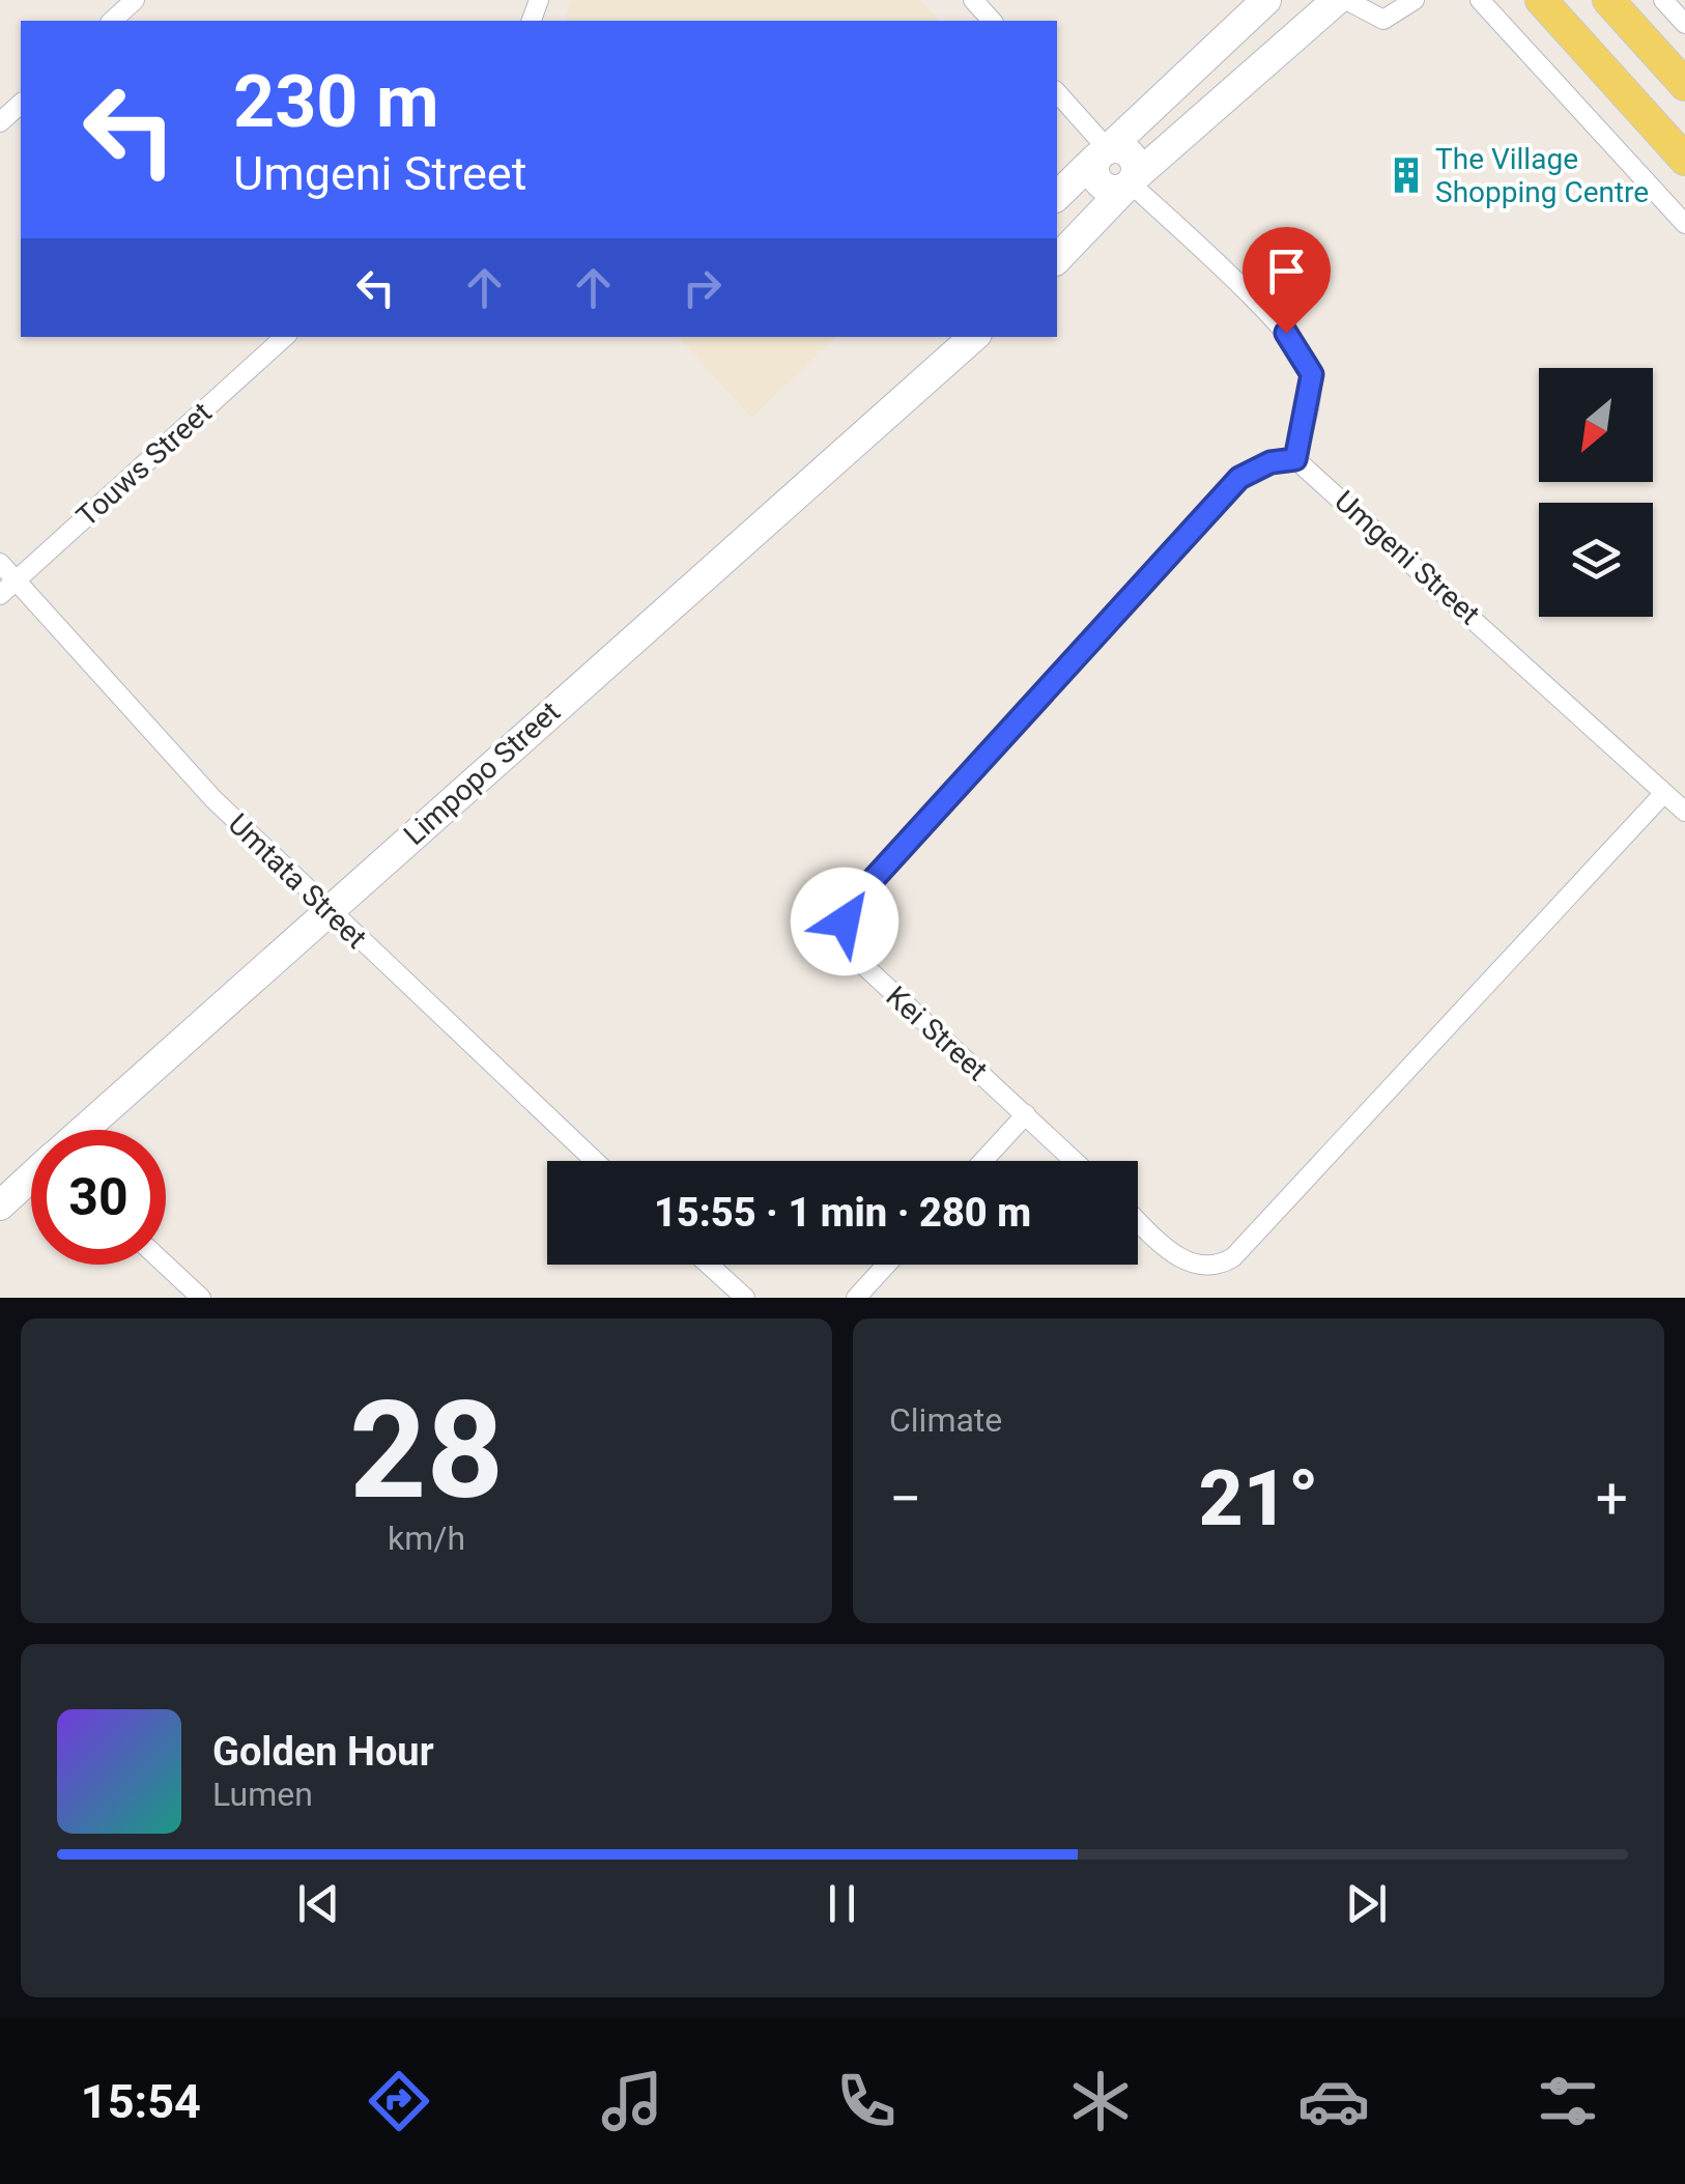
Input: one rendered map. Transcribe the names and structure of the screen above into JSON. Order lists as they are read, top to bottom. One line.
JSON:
{"streets":{"street":["Touws Street","Umgeni Street","Limpopo Street","Umtata Street","Kei Street"]},"crossings":[["Touws Street","Umtata Street"],["Umgeni Street","Kei Street"],["Limpopo Street","Umtata Street"]],"places":{"building":["The Village Shopping Centre"]},"north":"bottom left","page":{"turn":["230 m","Umgeni Street"],"limit":"30","trip":"15:55 · 1 min · 280 m","tile":[["28","km/h"],"Climate"],"heat":["−","21°","+"],"song":["Golden Hour","Lumen"],"tabs":"15:54"}}
